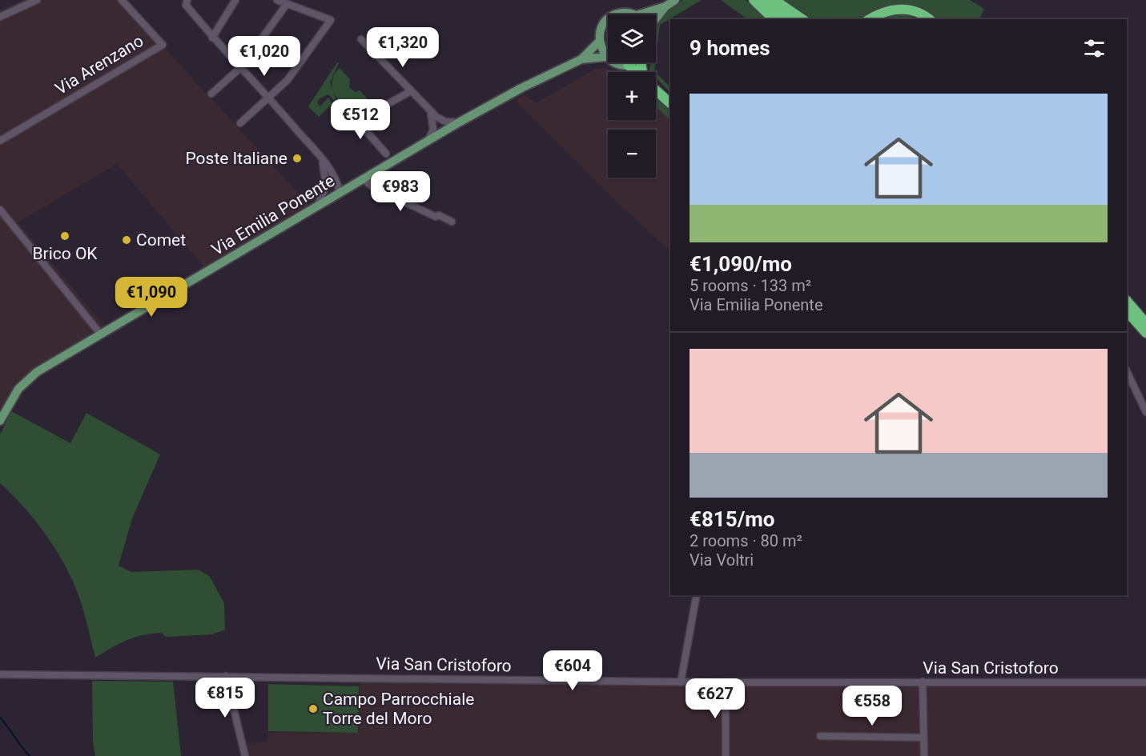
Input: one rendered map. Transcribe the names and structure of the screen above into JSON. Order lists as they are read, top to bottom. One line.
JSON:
{"streets":{"main road":["Via Emilia Ponente"],"street":["Via Arenzano","Via San Cristoforo"]},"places":["Poste Italiane","Brico OK","Comet","Campo Parrocchiale Torre del Moro"],"page":{"map_buttons":["+","−"],"heading":"9 homes","price":["€1,320","€1,020","€512","€983","€1,090","€604","€815","€627","€558"],"list":[{"name":"€1,090/mo","note":"5 rooms · 133 m² · Via Emilia Ponente"},{"name":"€815/mo","note":"2 rooms · 80 m² · Via Voltri"}]}}
